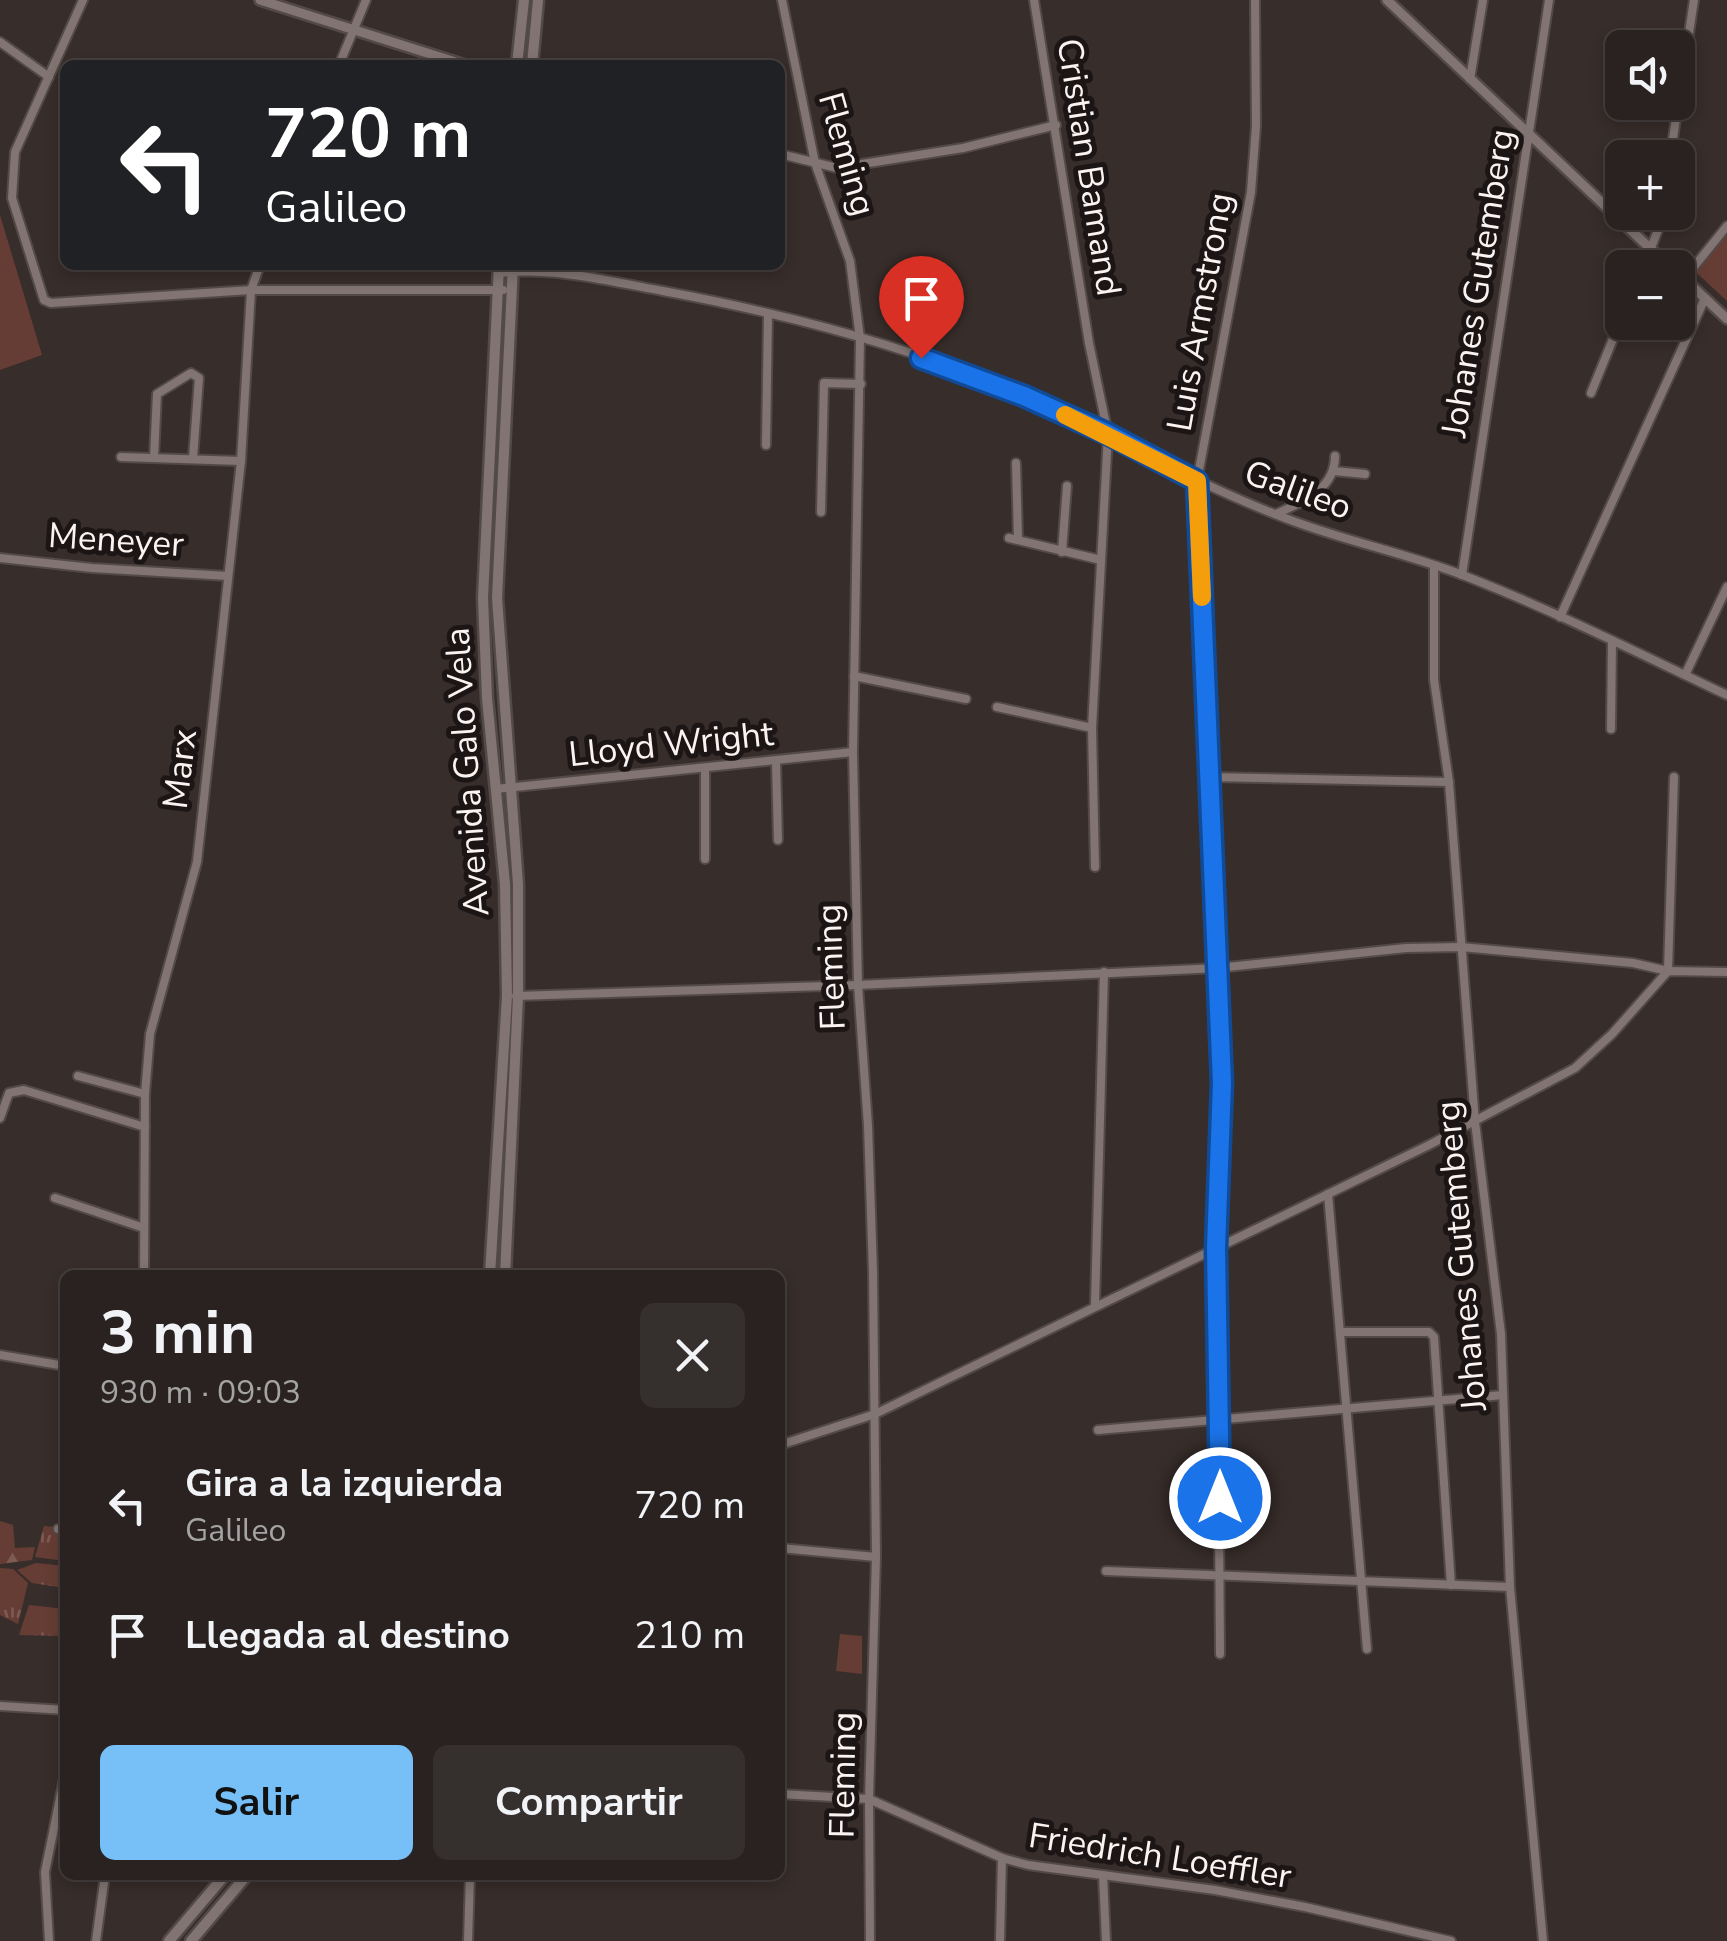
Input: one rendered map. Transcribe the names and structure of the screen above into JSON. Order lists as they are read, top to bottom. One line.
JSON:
{"streets":{"main road":["Avenida Galo Vela"],"street":["Fleming","Cristian Bamand","Johanes Gutemberg","Luis Armstrong","Galileo","Meneyer","Lloyd Wright","Marx","Friedrich Loeffler"]},"crossings":[["Fleming","Galileo"],["Fleming","Lloyd Wright"],["Fleming","Friedrich Loeffler"],["Cristian Bamand","Galileo"],["Johanes Gutemberg","Galileo"],["Luis Armstrong","Galileo"],["Meneyer","Marx"],["Lloyd Wright","Avenida Galo Vela"]],"page":{"map_buttons":["+","−"],"turn":["720 m","Galileo"],"heading":["3 min","930 m · 09:03"],"list":[{"name":"Gira a la izquierda","note":"Galileo","value":"720 m"},{"name":"Llegada al destino","value":"210 m"}],"buttons":["Salir","Compartir"]}}
